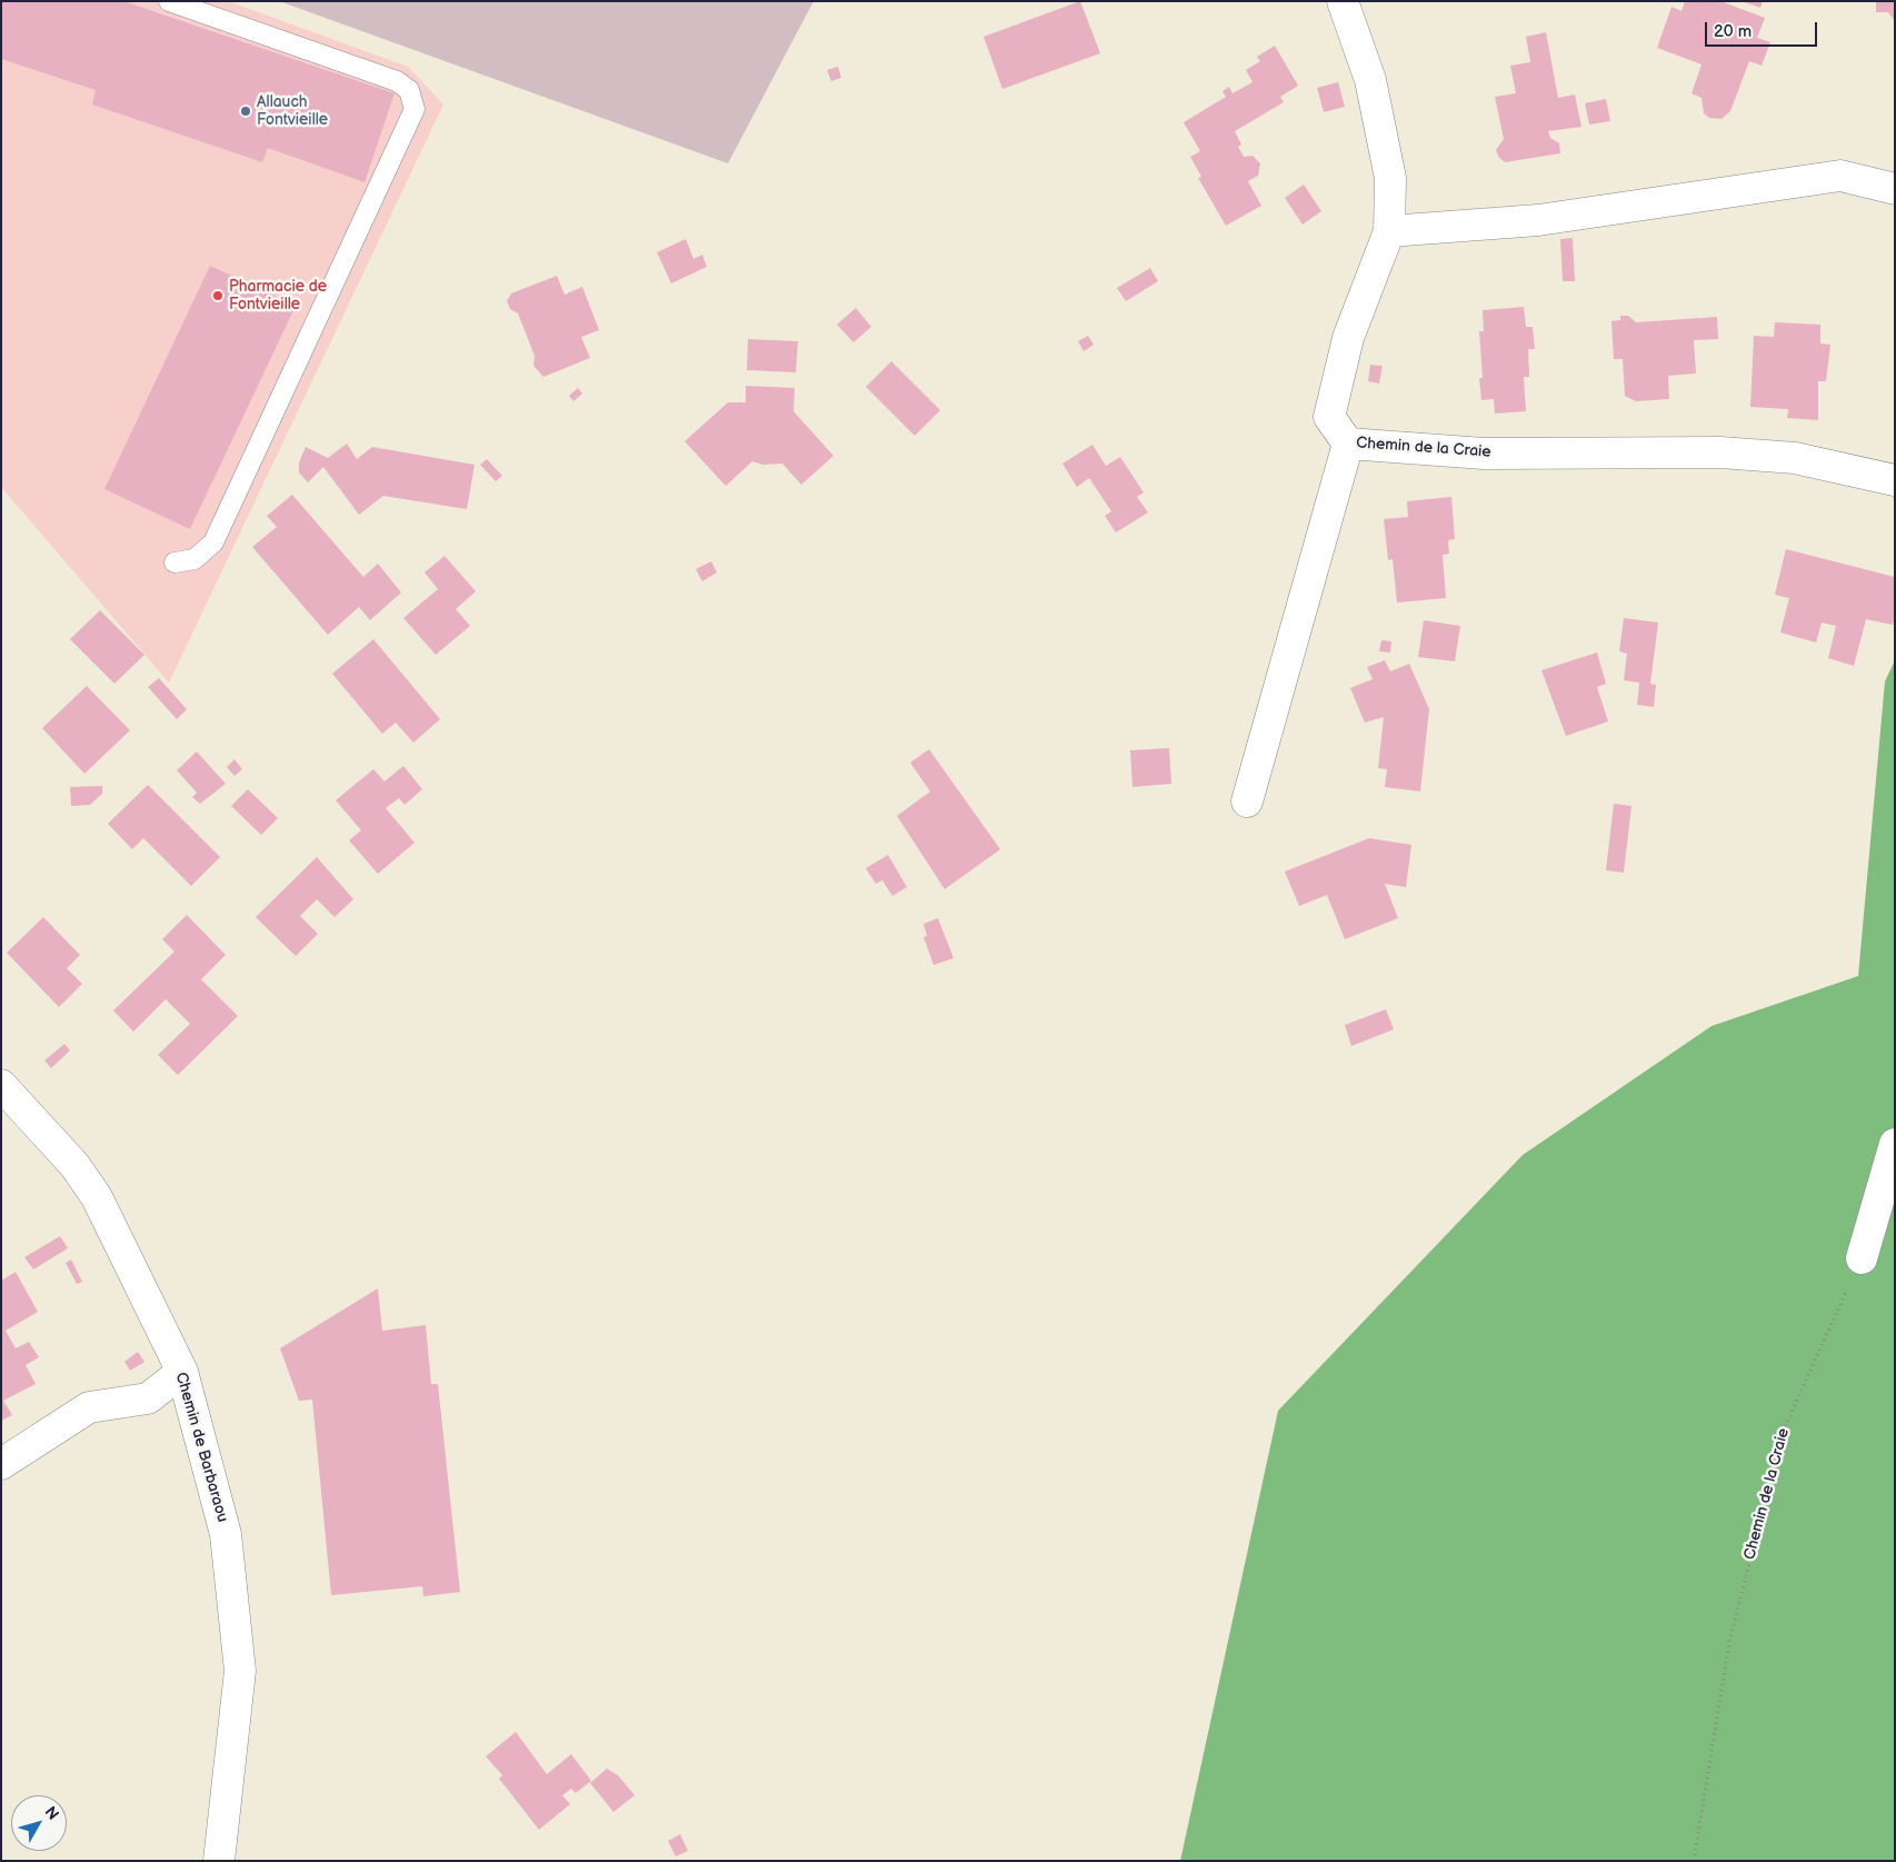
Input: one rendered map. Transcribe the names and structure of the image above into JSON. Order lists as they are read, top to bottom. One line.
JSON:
{"streets":{"street":["Chemin de la Craie","Chemin de Barbaraou"]},"places":["Allauch Fontvieille","Pharmacie de Fontvieille"],"scale_bar":"20 m","north":"top right"}
